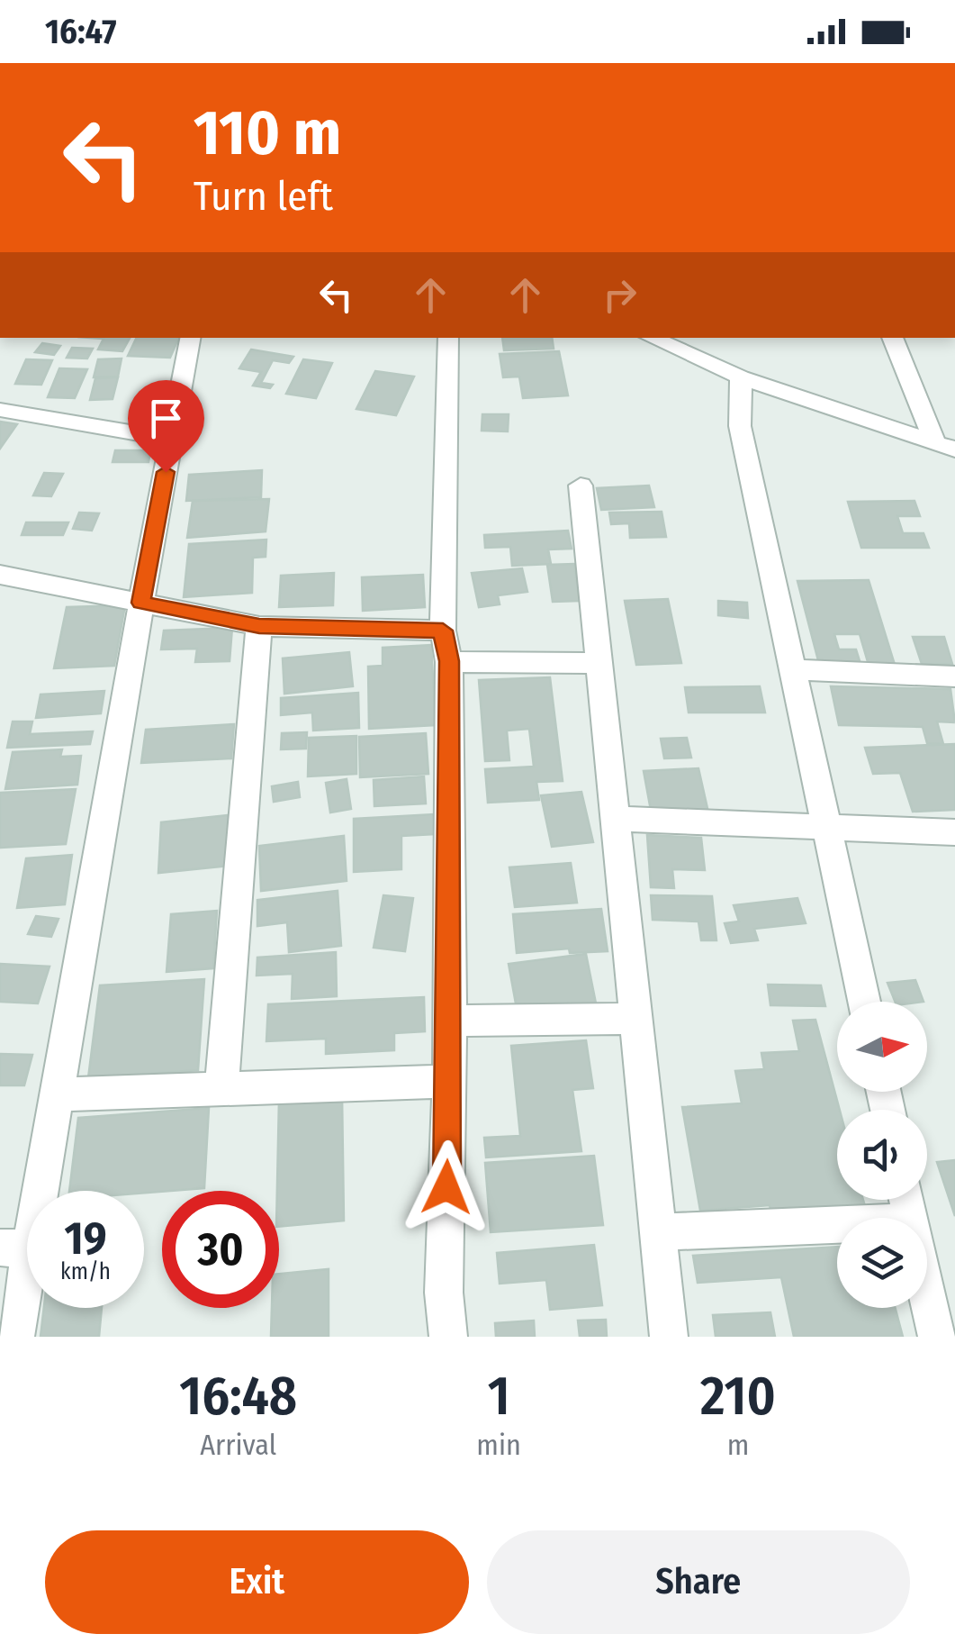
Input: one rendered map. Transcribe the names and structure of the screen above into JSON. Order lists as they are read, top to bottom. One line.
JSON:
{"north":"right","page":{"status":"16:47","turn":["110 m","Turn left"],"speed":"19 km/h","limit":"30","eta":["16:48","Arrival","1","min","210","m"],"buttons":["Exit","Share"]}}
